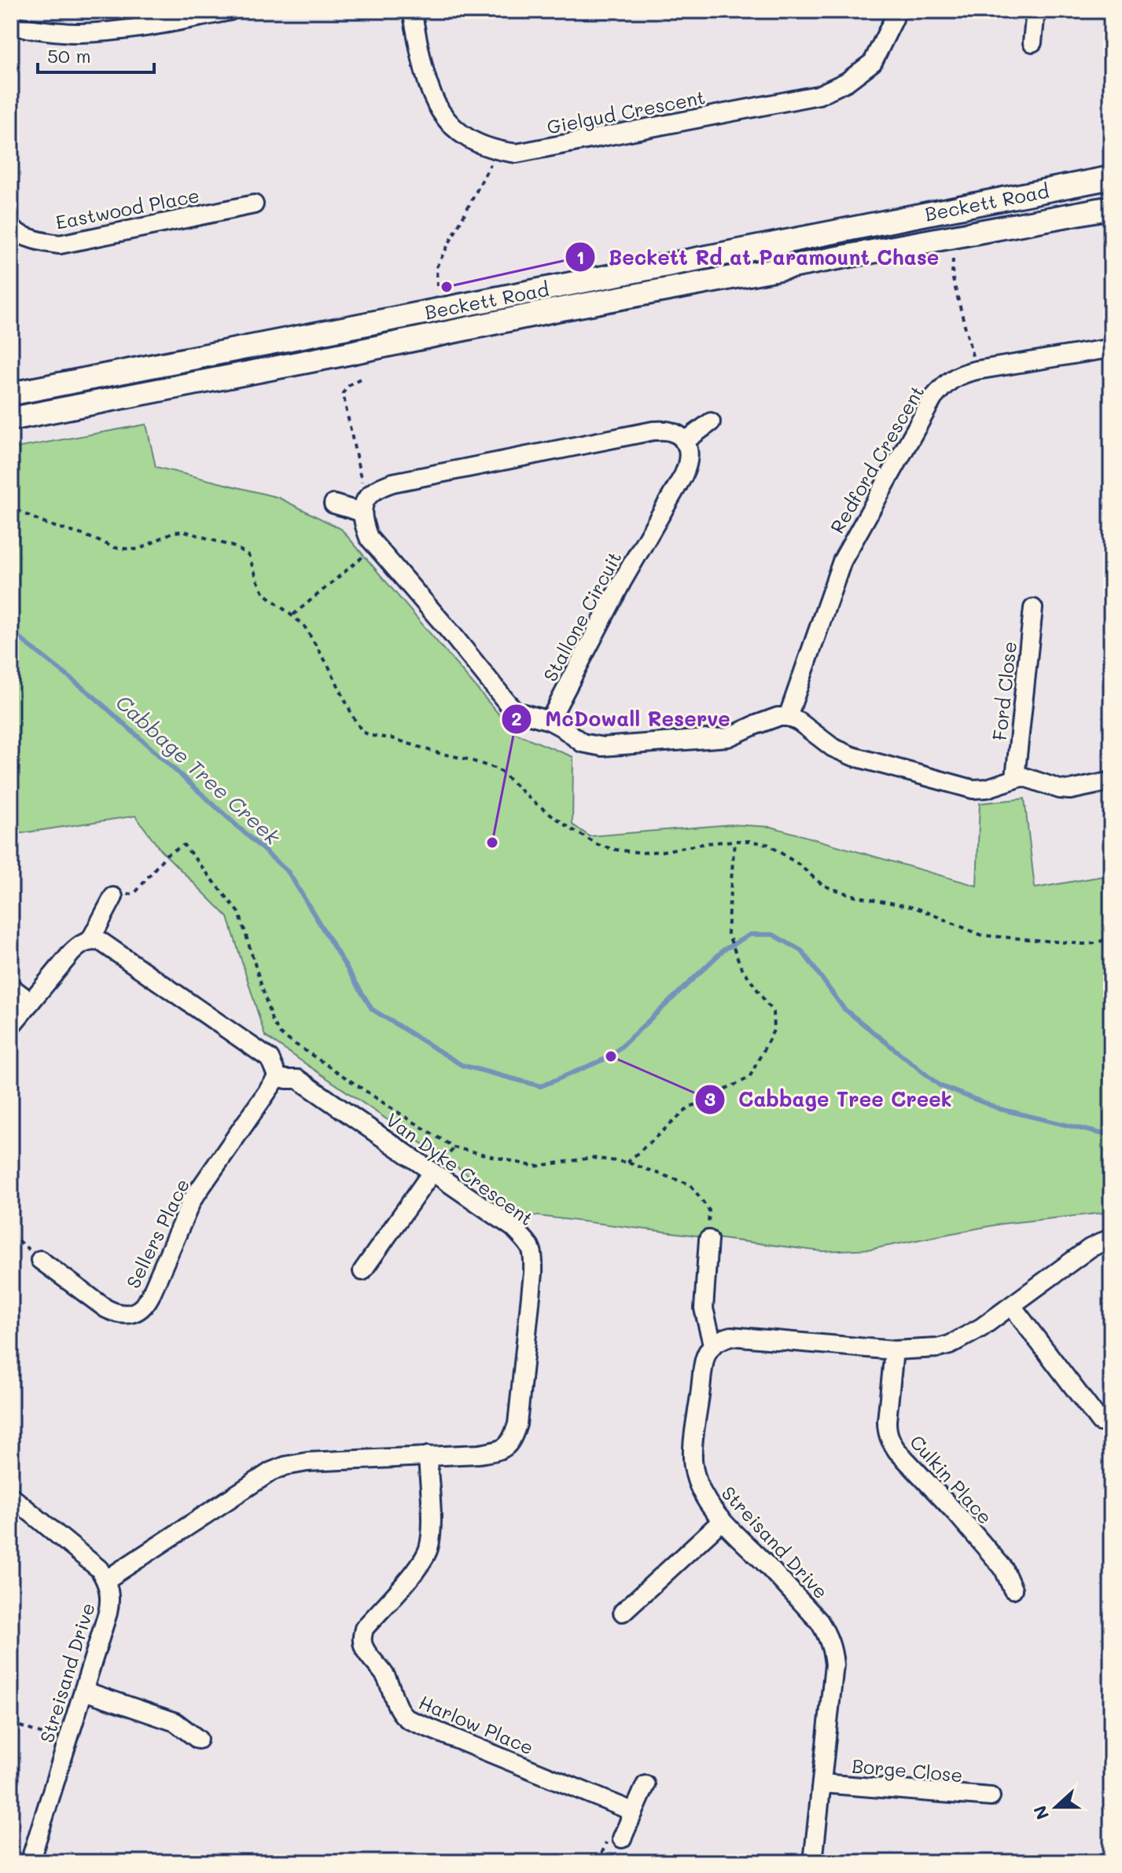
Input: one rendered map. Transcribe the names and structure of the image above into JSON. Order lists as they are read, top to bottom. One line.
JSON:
{"streets":{"main road":["Beckett Road"],"street":["Gielgud Crescent","Eastwood Place","Redford Crescent","Stallone Circuit","Ford Close","Van Dyke Crescent","Sellers Place","Culkin Place","Streisand Drive","Harlow Place","Borge Close"]},"crossings":[["Van Dyke Crescent","Sellers Place"],["Van Dyke Crescent","Streisand Drive"],["Van Dyke Crescent","Harlow Place"],["Streisand Drive","Borge Close"]],"water":["Cabbage Tree Creek"],"places":["Beckett Rd at Paramount Chase","McDowall Reserve","Cabbage Tree Creek"],"scale_bar":"50 m","north":"left"}
